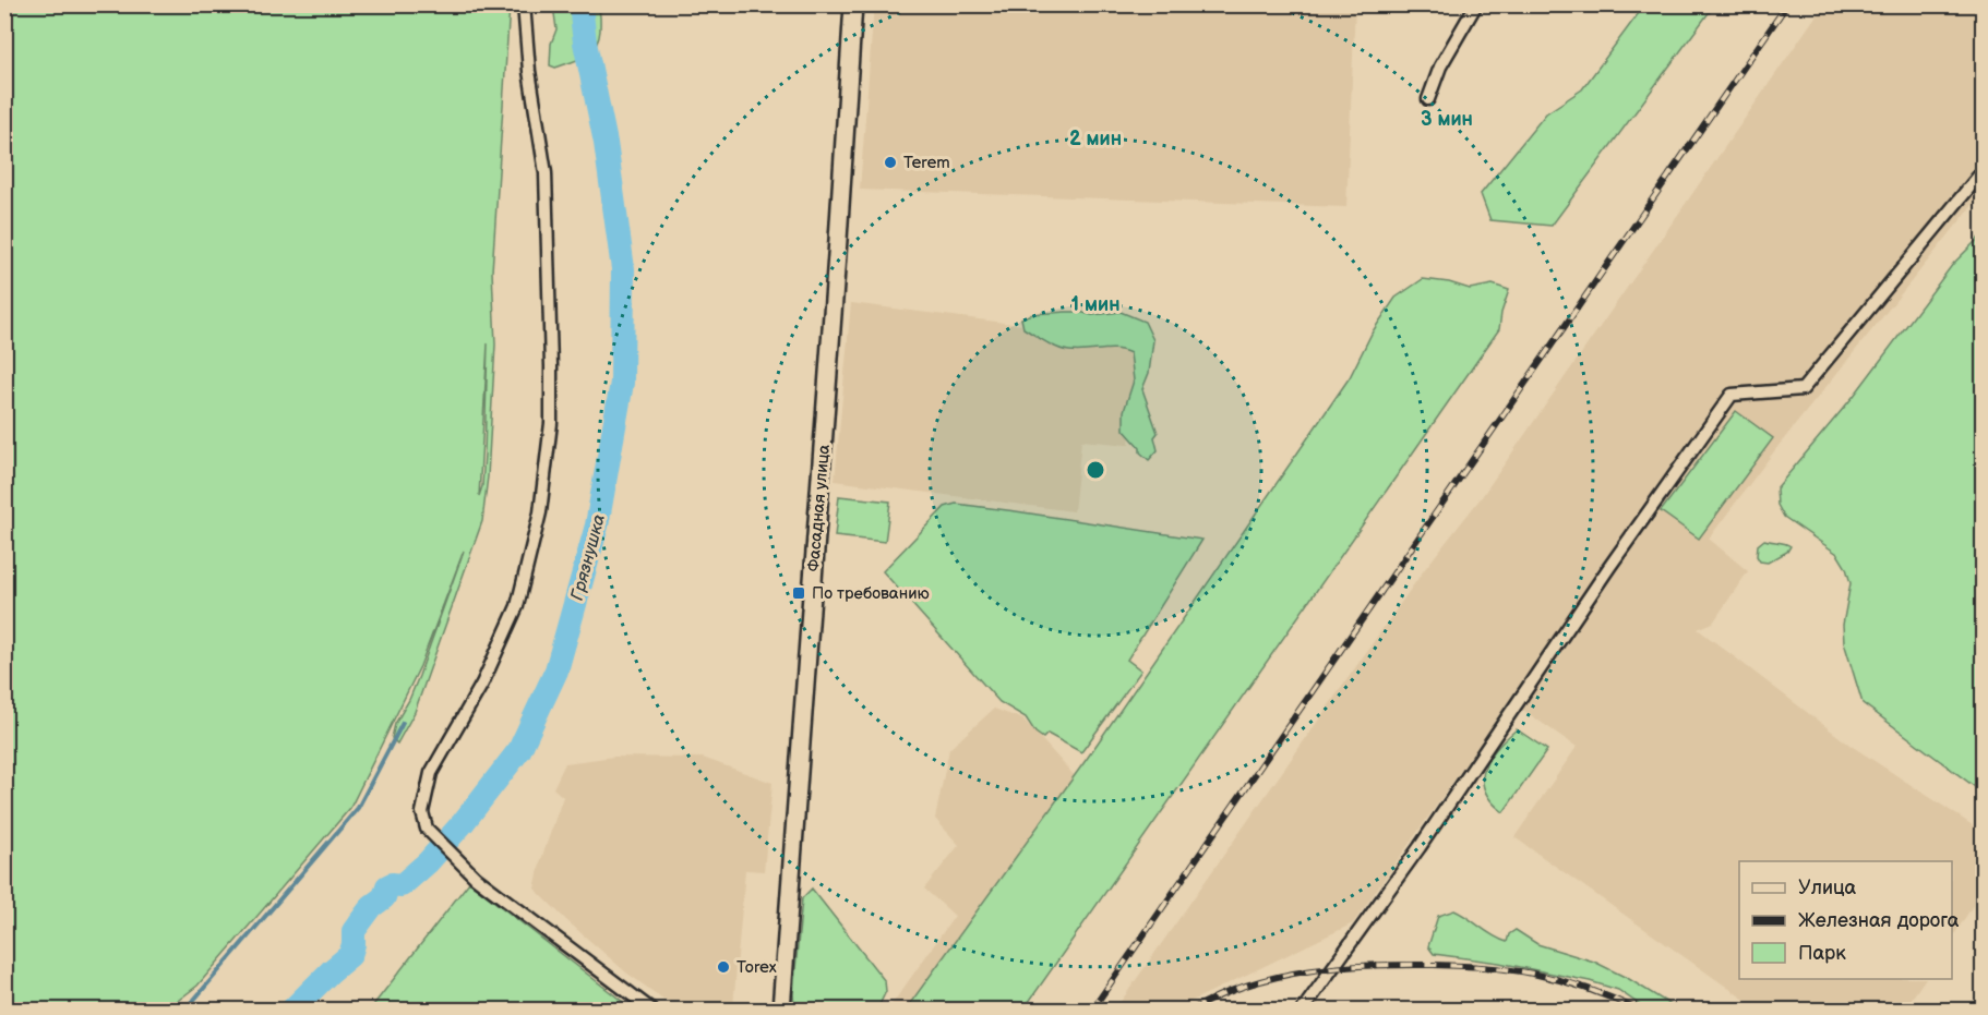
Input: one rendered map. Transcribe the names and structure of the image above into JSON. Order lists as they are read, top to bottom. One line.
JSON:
{"streets":{"main road":["Фасадная улица"]},"water":["Грязнушка"],"places":{"other":["Terem","Torex"],"transit":["По требованию"]},"legend":["Улица","Железная дорога","Парк"],"rings":["3 мин","2 мин","1 мин"]}
